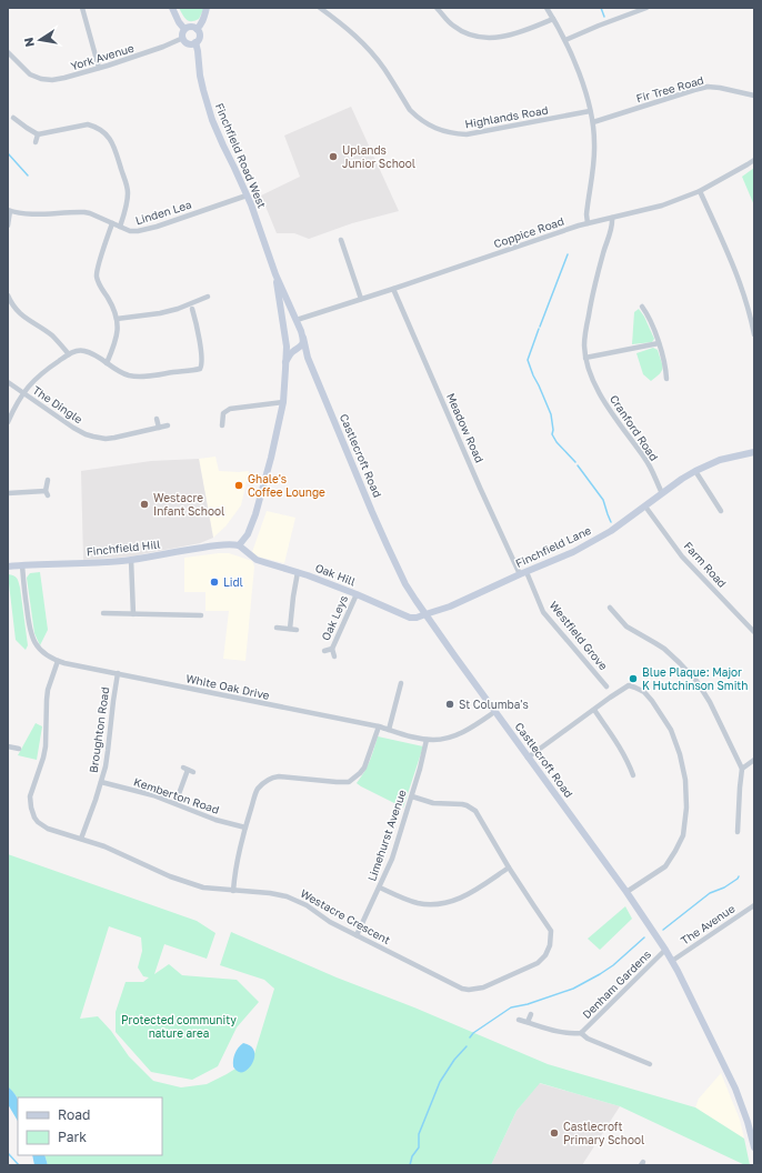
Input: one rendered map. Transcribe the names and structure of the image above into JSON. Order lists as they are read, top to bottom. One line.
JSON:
{"streets":{"street":["York Avenue","Fir Tree Road","Highlands Road","Finchfield Road West","Linden Lea","Coppice Road","The Dingle","Meadow Road","Cranford Road","Castlecroft Road","Finchfield Lane","Finchfield Hill","Farm Road","Oak Hill","Oak Leys","Westfield Grove","White Oak Drive","Broughton Road","Kemberton Road","Limehurst Avenue","Westacre Crescent","The Avenue","Denham Gardens"]},"crossings":[["York Avenue","Finchfield Road West"],["Finchfield Road West","Linden Lea"],["Finchfield Road West","Coppice Road"],["Coppice Road","Meadow Road"],["Coppice Road","Cranford Road"],["Meadow Road","Finchfield Lane"],["Meadow Road","Westfield Grove"],["Cranford Road","Finchfield Lane"],["Castlecroft Road","Finchfield Lane"],["Castlecroft Road","Oak Hill"],["Castlecroft Road","White Oak Drive"],["Castlecroft Road","The Avenue"],["Castlecroft Road","Denham Gardens"],["Finchfield Lane","Farm Road"],["Finchfield Lane","Oak Hill"],["Finchfield Lane","Westfield Grove"],["Finchfield Hill","Oak Hill"],["Finchfield Hill","White Oak Drive"],["Oak Hill","Oak Leys"],["White Oak Drive","Broughton Road"],["White Oak Drive","Limehurst Avenue"],["White Oak Drive","Westacre Crescent"],["Broughton Road","Kemberton Road"],["Broughton Road","Westacre Crescent"],["Limehurst Avenue","Westacre Crescent"]],"parks":["Protected community nature area"],"places":["Uplands Junior School","Ghale's Coffee Lounge","Westacre Infant School","Lidl","Blue Plaque: Major K Hutchinson Smith","St Columba's","Castlecroft Primary School"],"legend":["Road","Park"],"north":"left"}
